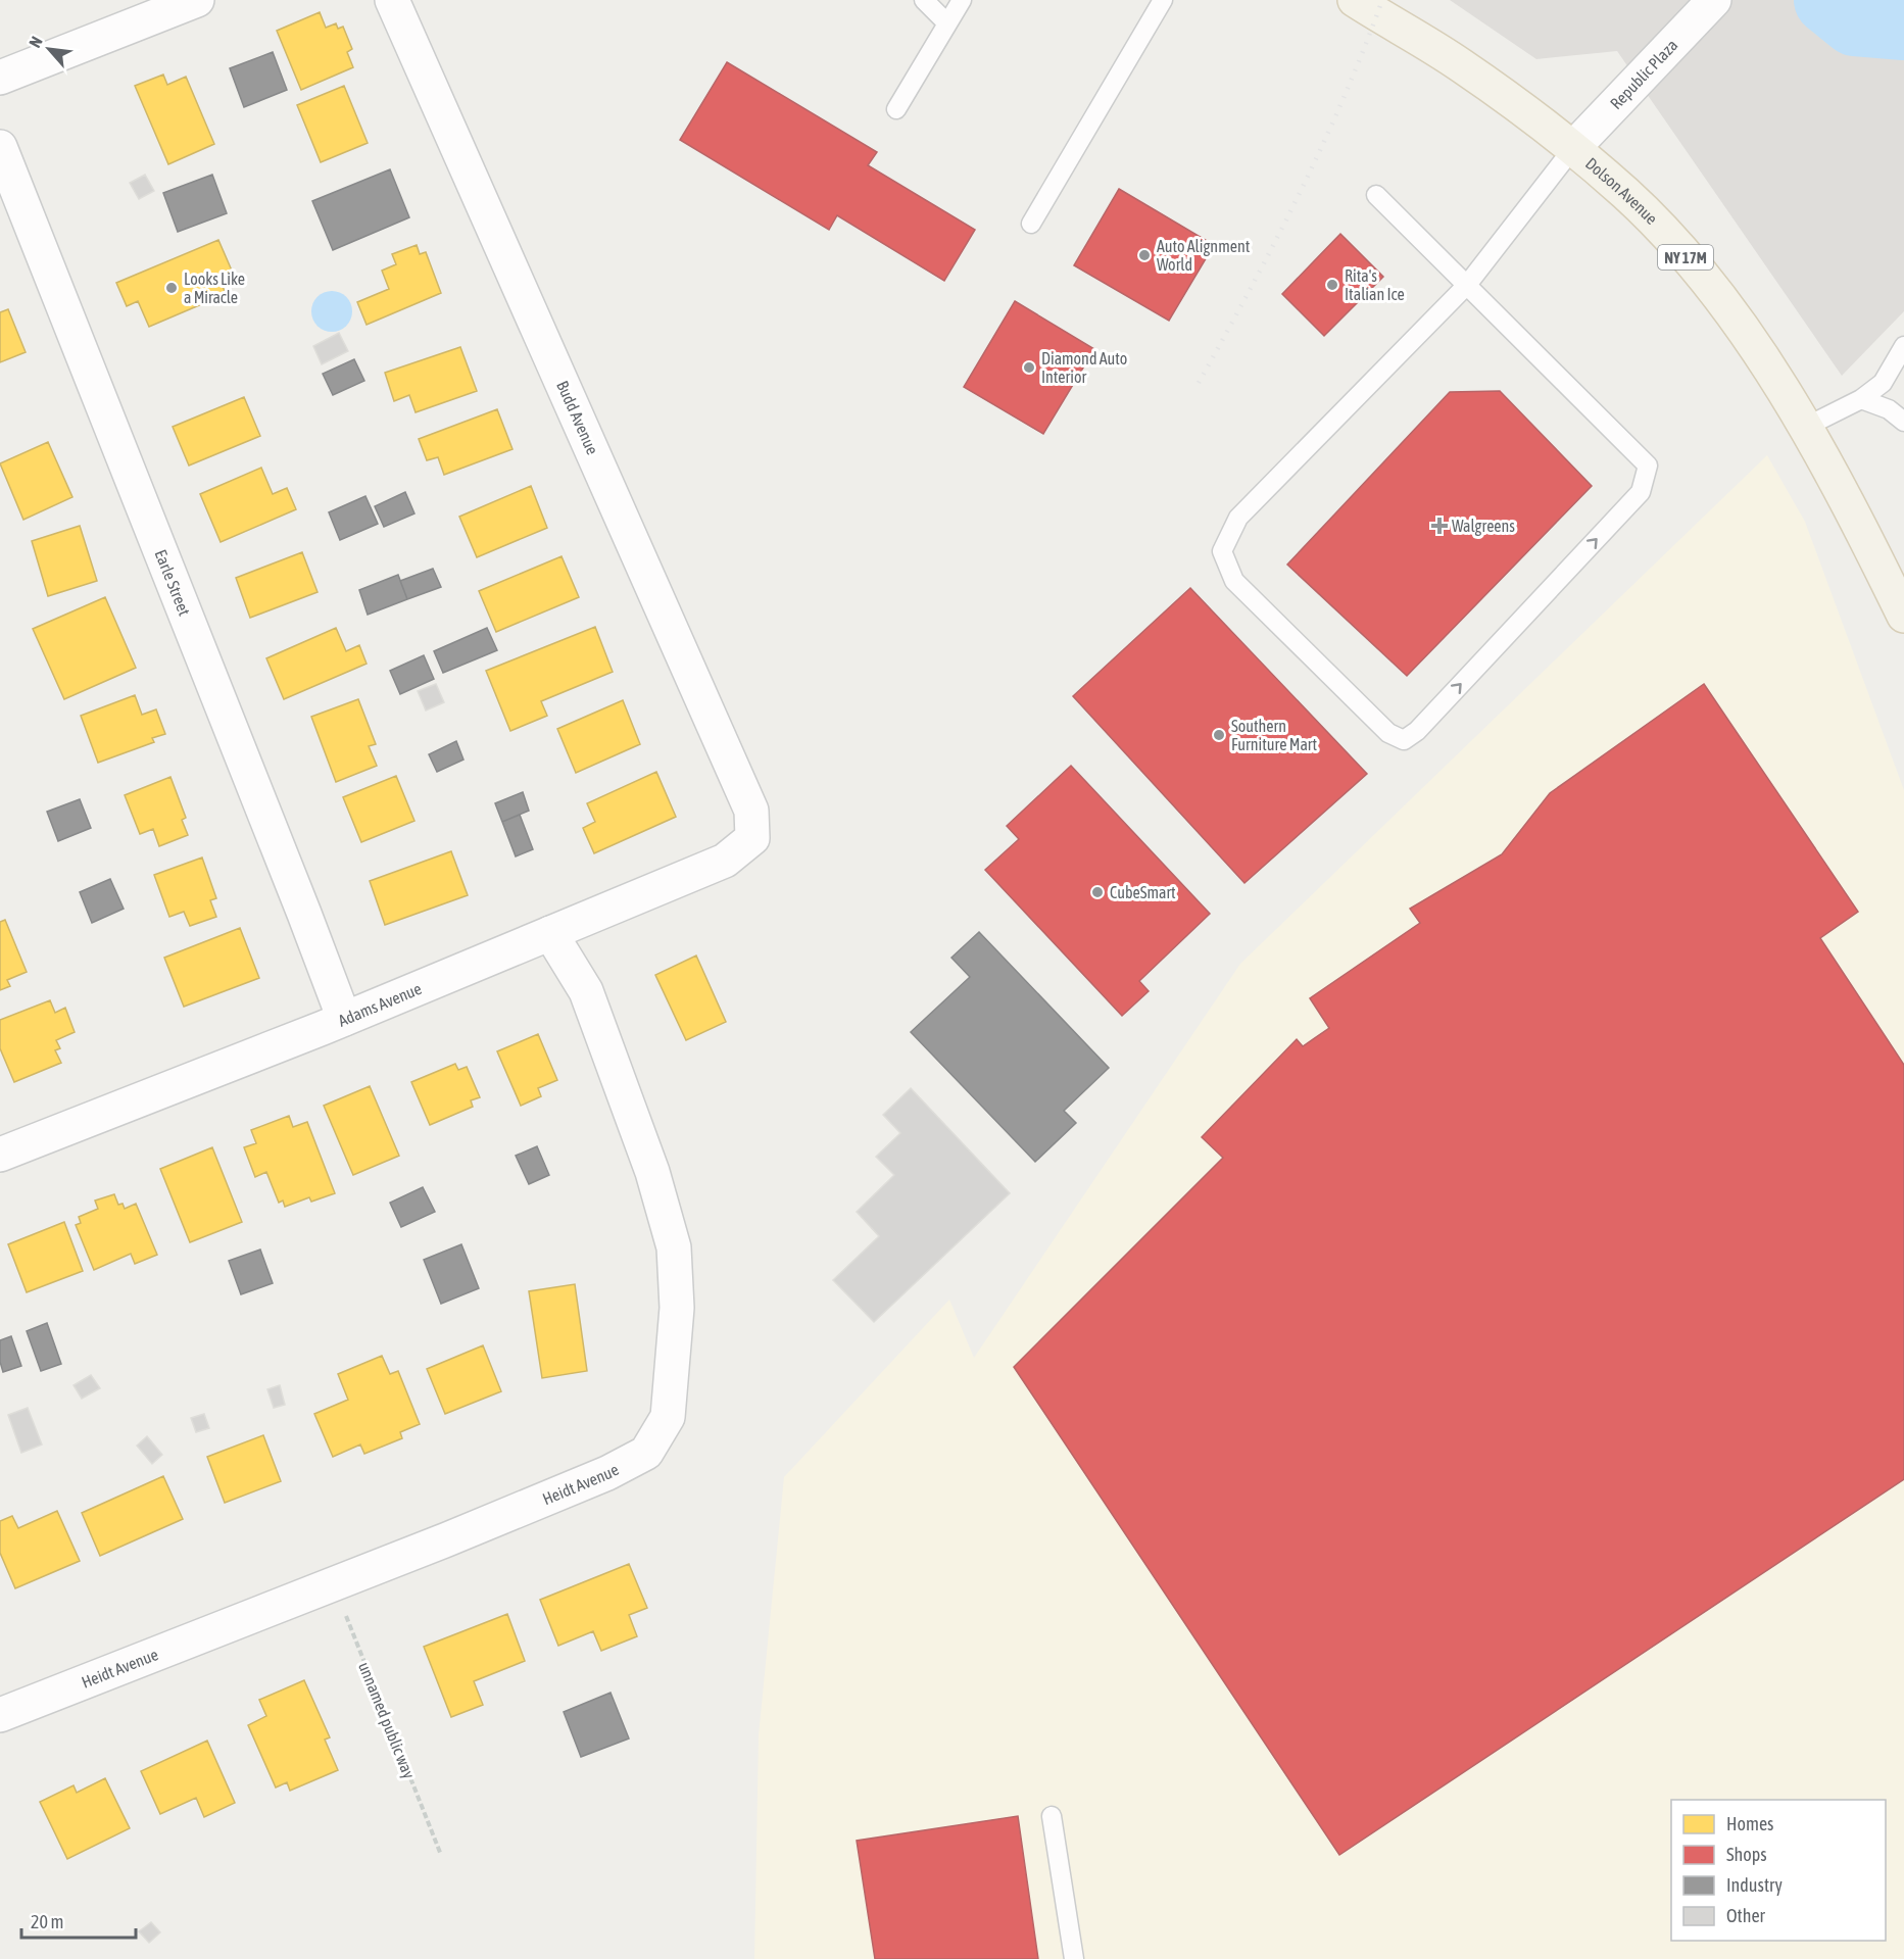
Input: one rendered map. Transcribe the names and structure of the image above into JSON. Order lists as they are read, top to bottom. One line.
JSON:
{"streets":{"main road":["Dolson Avenue","NY 17M"],"street":["Republic Plaza","Budd Avenue","Earle Street","Adams Avenue","Heidt Avenue"],"path":["unnamed public way"]},"crossings":[["Republic Plaza","Dolson Avenue"],["Budd Avenue","Adams Avenue"],["Earle Street","Adams Avenue"],["Adams Avenue","Heidt Avenue"],["Heidt Avenue","unnamed public way"]],"places":{"other":["Auto Alignment World","Rita's Italian Ice","Looks Like a Miracle","Diamond Auto Interior","Southern Furniture Mart","CubeSmart"],"health":["Walgreens"]},"legend":["Homes","Shops","Industry","Other"],"scale_bar":"20 m","north":"top left"}
